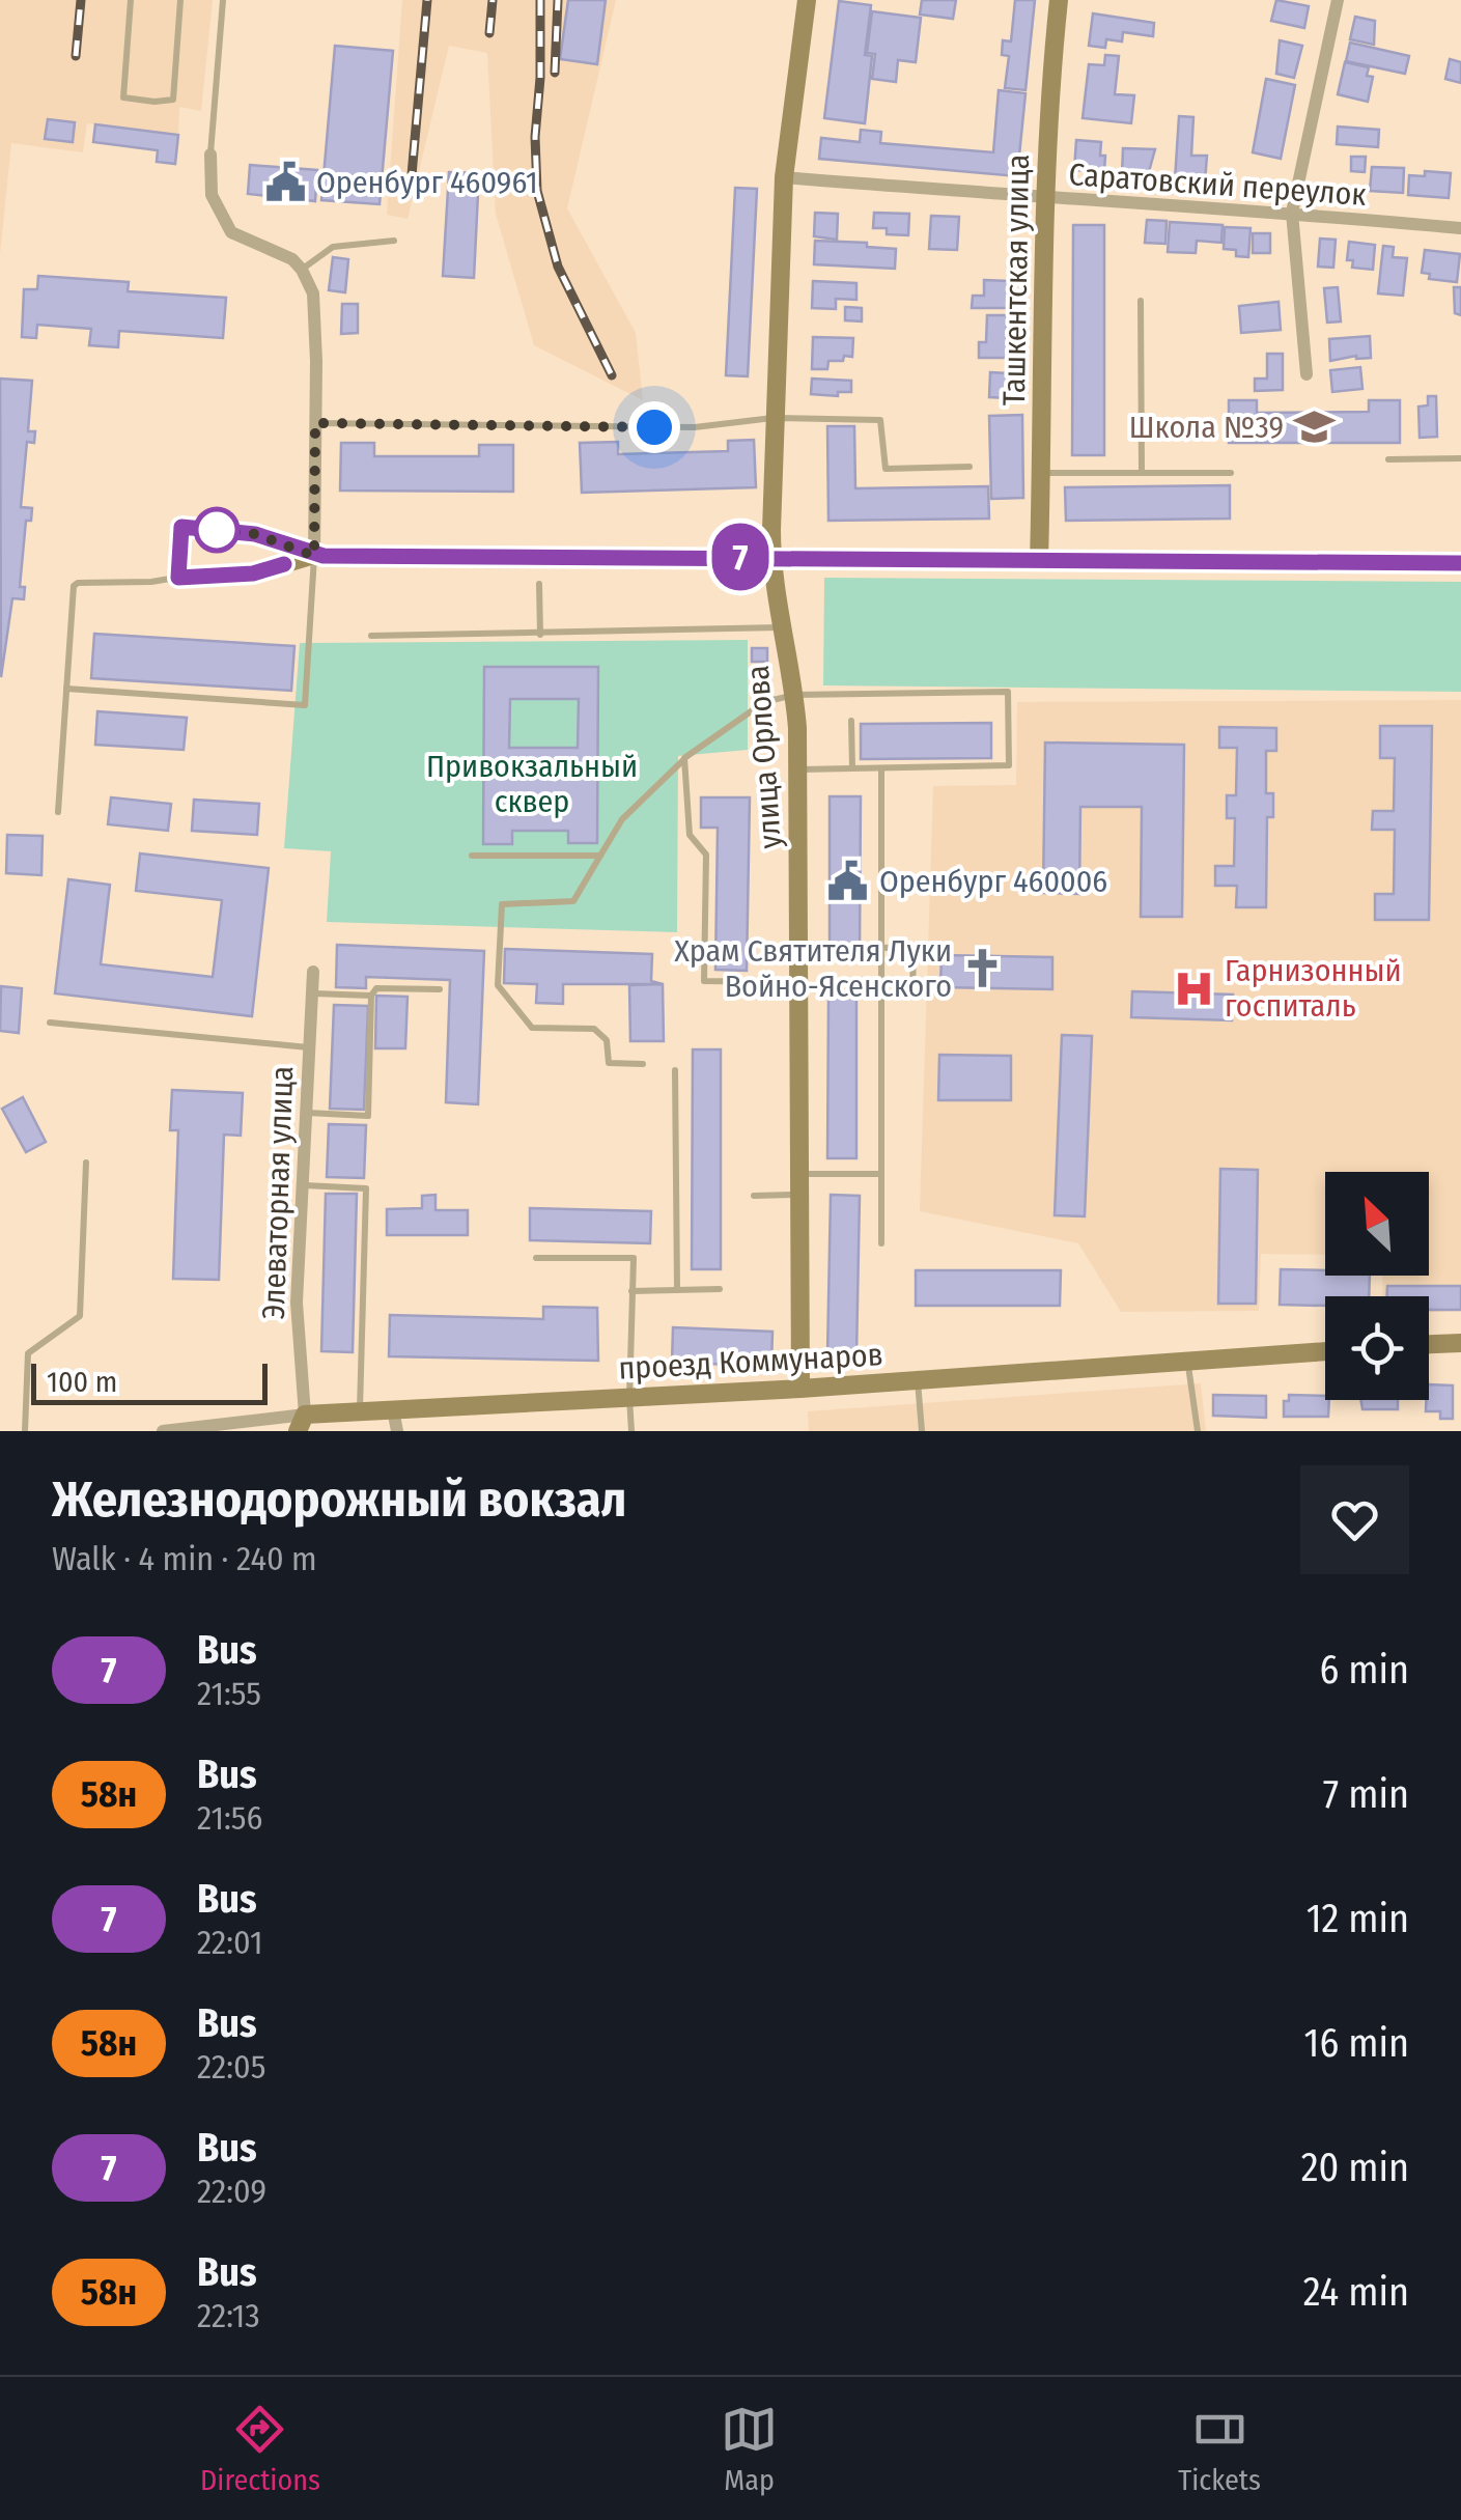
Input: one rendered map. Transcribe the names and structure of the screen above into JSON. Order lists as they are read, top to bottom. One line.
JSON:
{"streets":{"street":["Саратовский переулок","Ташкентская улица","улица Орлова","Элеваторная улица","проезд Коммунаров"]},"crossings":[["Саратовский переулок","Ташкентская улица"],["Саратовский переулок","улица Орлова"],["улица Орлова","проезд Коммунаров"],["Элеваторная улица","проезд Коммунаров"]],"parks":["Привокзальный сквер"],"places":{"public building":["Оренбург 460961","Оренбург 460006"],"school or university":["Школа №39"],"church":["Храм Святителя Луки Войно-Ясенского"],"hospital":["Гарнизонный госпиталь"]},"lines":["bus line 7"],"scale_bar":"100 m","north":"top left","page":{"on_map":"7","scale":"100 m","heading":["Железнодорожный вокзал","Walk · 4 min · 240 m"],"list":[{"mark":"7","name":"Bus","note":"21:55","value":"6 min"},{"mark":"58н","name":"Bus","note":"21:56","value":"7 min"},{"mark":"7","name":"Bus","note":"22:01","value":"12 min"},{"mark":"58н","name":"Bus","note":"22:05","value":"16 min"},{"mark":"7","name":"Bus","note":"22:09","value":"20 min"},{"mark":"58н","name":"Bus","note":"22:13","value":"24 min"}],"tabs":["Directions","Map","Tickets"]}}
